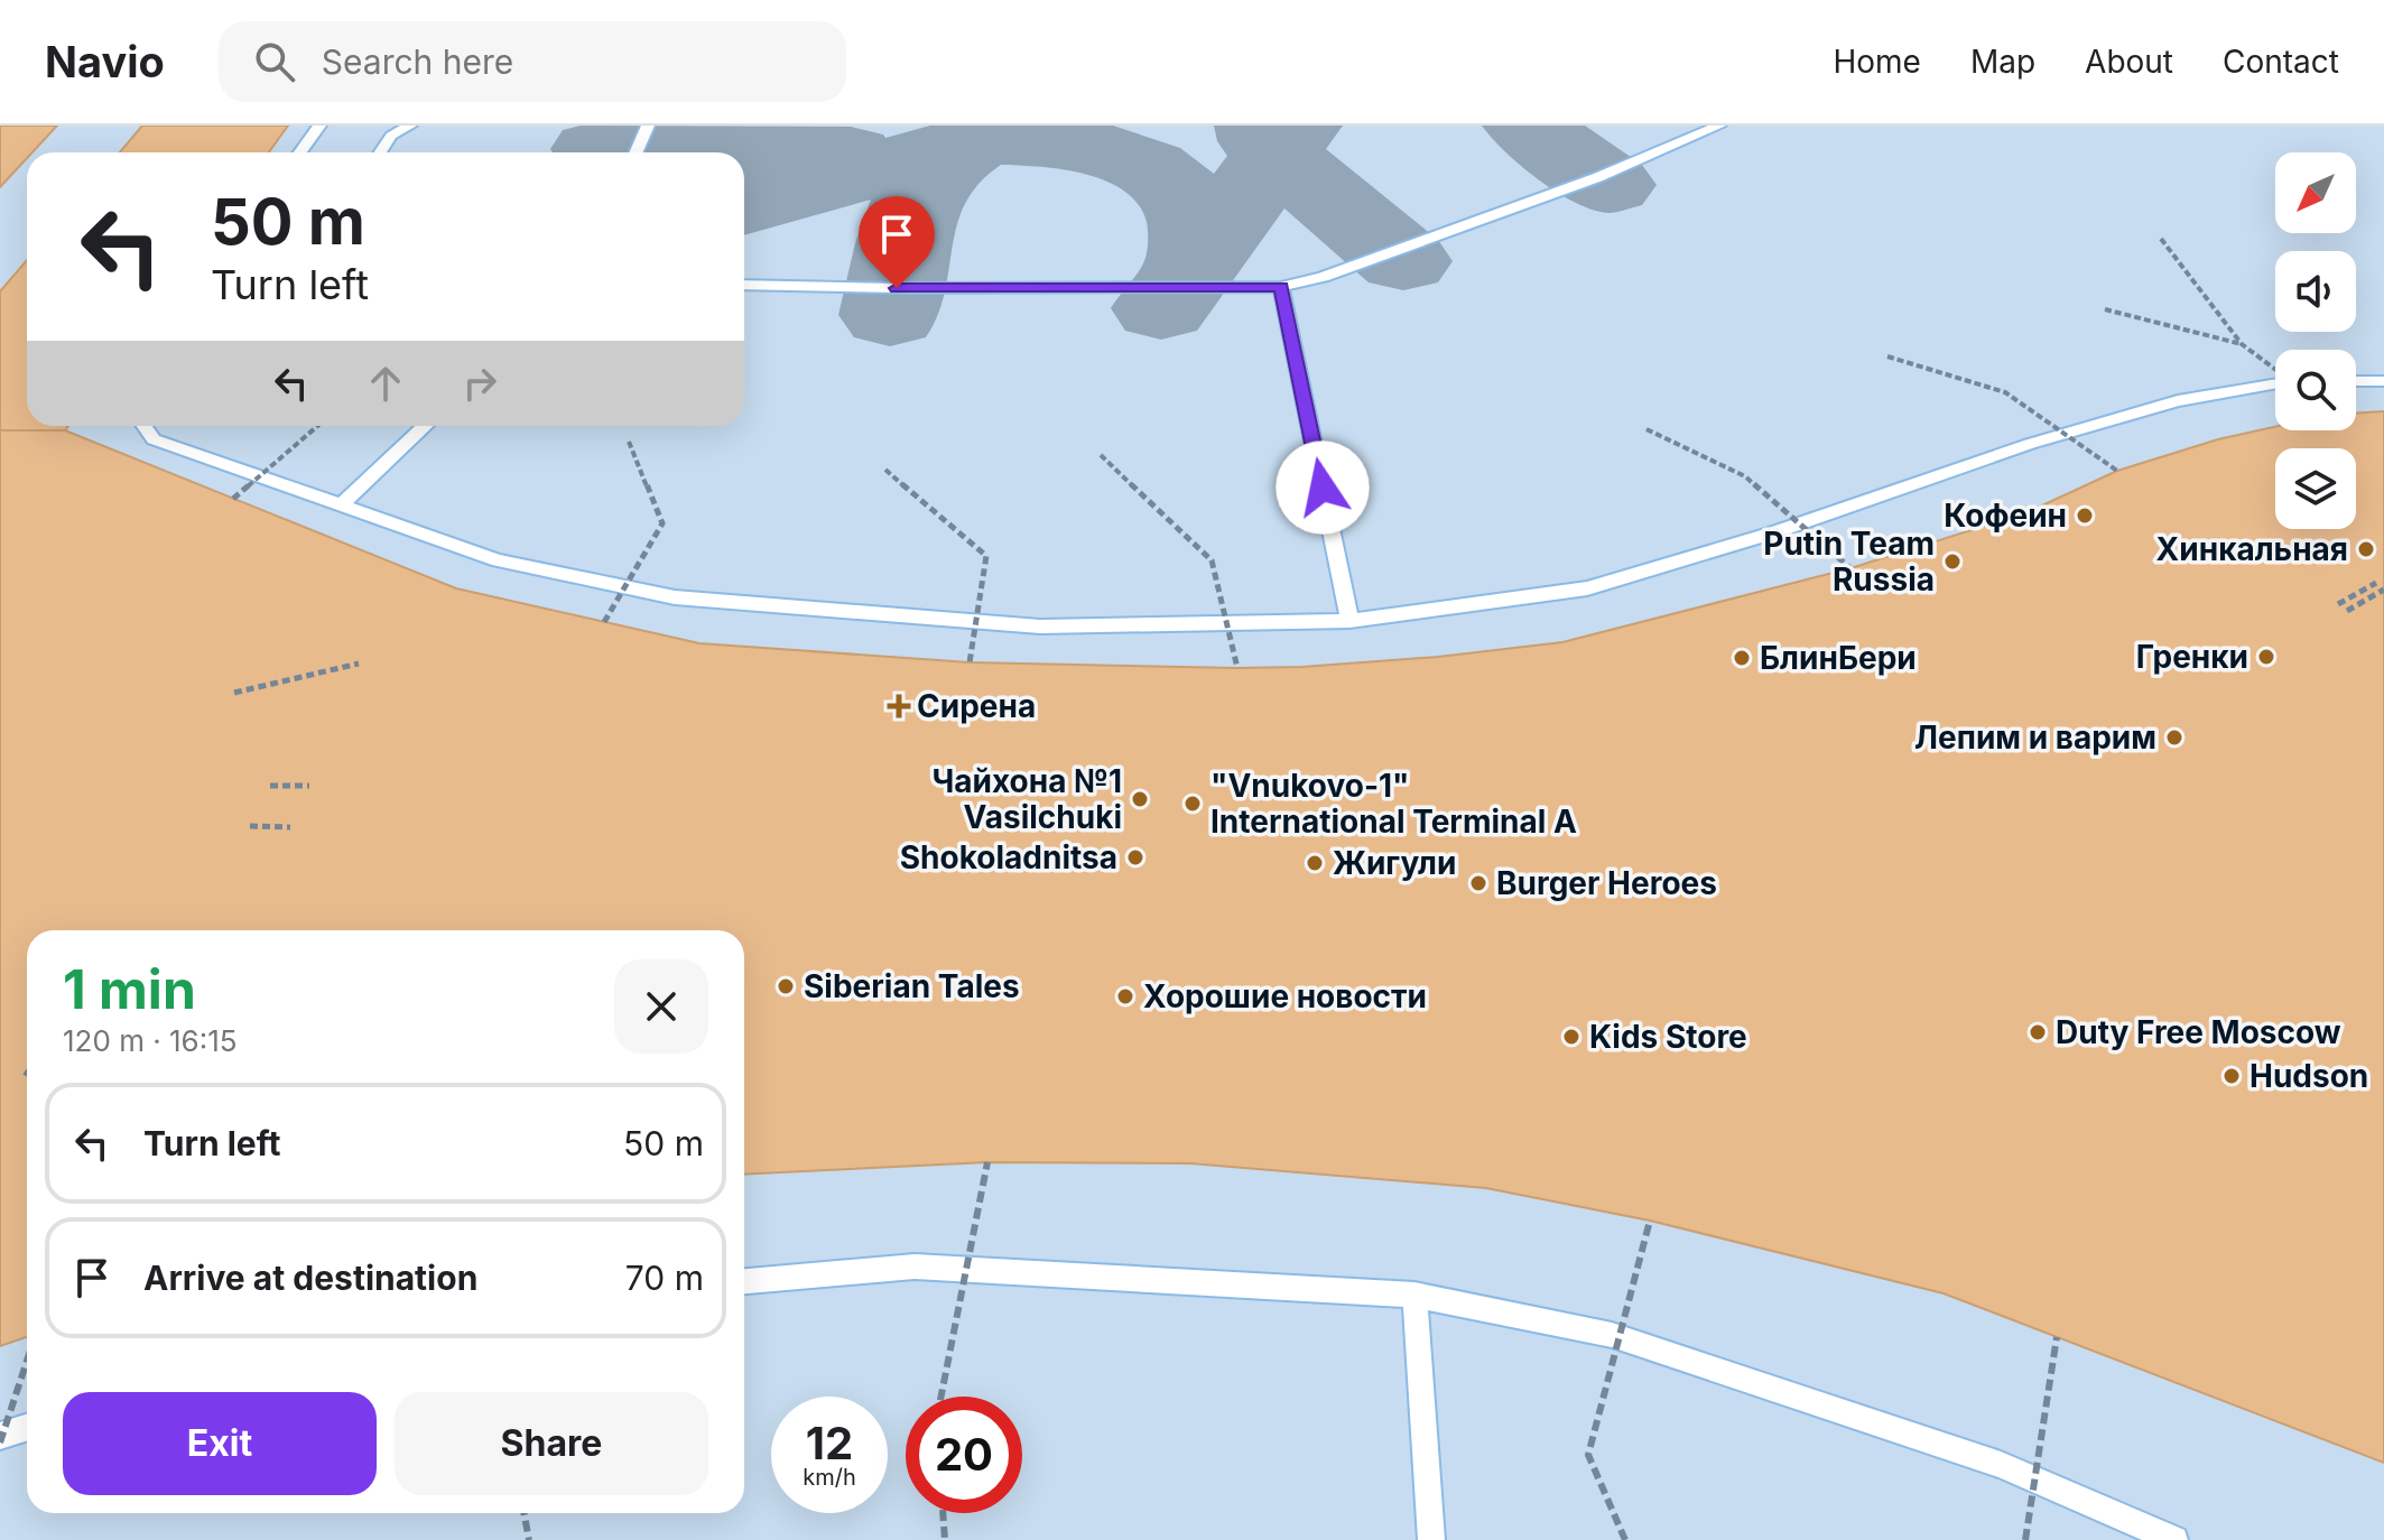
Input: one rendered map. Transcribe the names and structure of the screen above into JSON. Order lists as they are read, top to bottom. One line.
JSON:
{"places":{"other":["Кофеин","Хинкальная","Putin Team Russia","Гренки","БлинБери","Лепим и варим","Чайхона №1 Vasilchuki","\"Vnukovo-1\" International Terminal A","Shokoladnitsa","Жигули","Burger Heroes","Siberian Tales","Хорошие новости","Duty Free Moscow","Kids Store","Hudson"],"health":["Сирена"]},"north":"bottom left","page":{"header":"Navio","search":"Search here","nav":["Home","Map","About","Contact"],"turn":["50 m","Turn left"],"heading":["1 min","120 m · 16:15"],"list":[{"name":"Turn left","value":"50 m"},{"name":"Arrive at destination","value":"70 m"}],"buttons":["Exit","Share"],"speed":"12 km/h","limit":"20"}}
